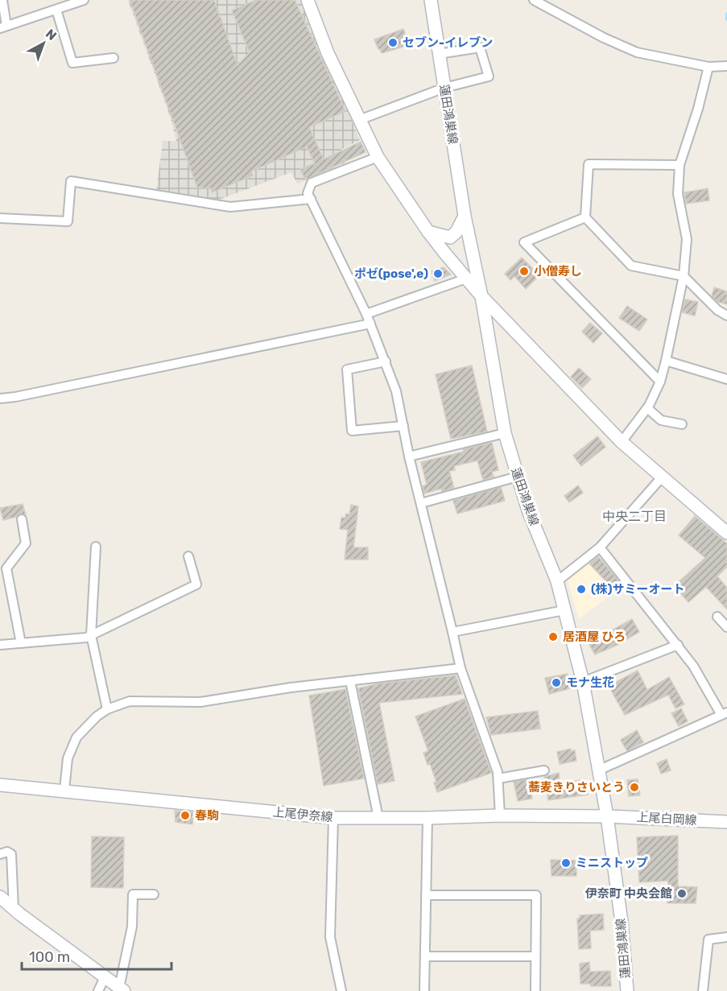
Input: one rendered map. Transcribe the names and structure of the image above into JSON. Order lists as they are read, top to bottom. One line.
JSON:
{"streets":{"street":["蓮田鴻巣線","上尾伊奈線","上尾白岡線"]},"crossings":[["蓮田鴻巣線","上尾伊奈線"],["蓮田鴻巣線","上尾白岡線"],["上尾伊奈線","上尾白岡線"]],"districts":["中央二丁目"],"places":["セブン-イレブン","小僧寿し","ポゼ(pose',e)","(株)サミーオート","居酒屋 ひろ","モナ生花","蕎麦きりさいとう","春駒","ミニストップ","伊奈町 中央会館"],"scale_bar":"100 m","north":"top right"}
